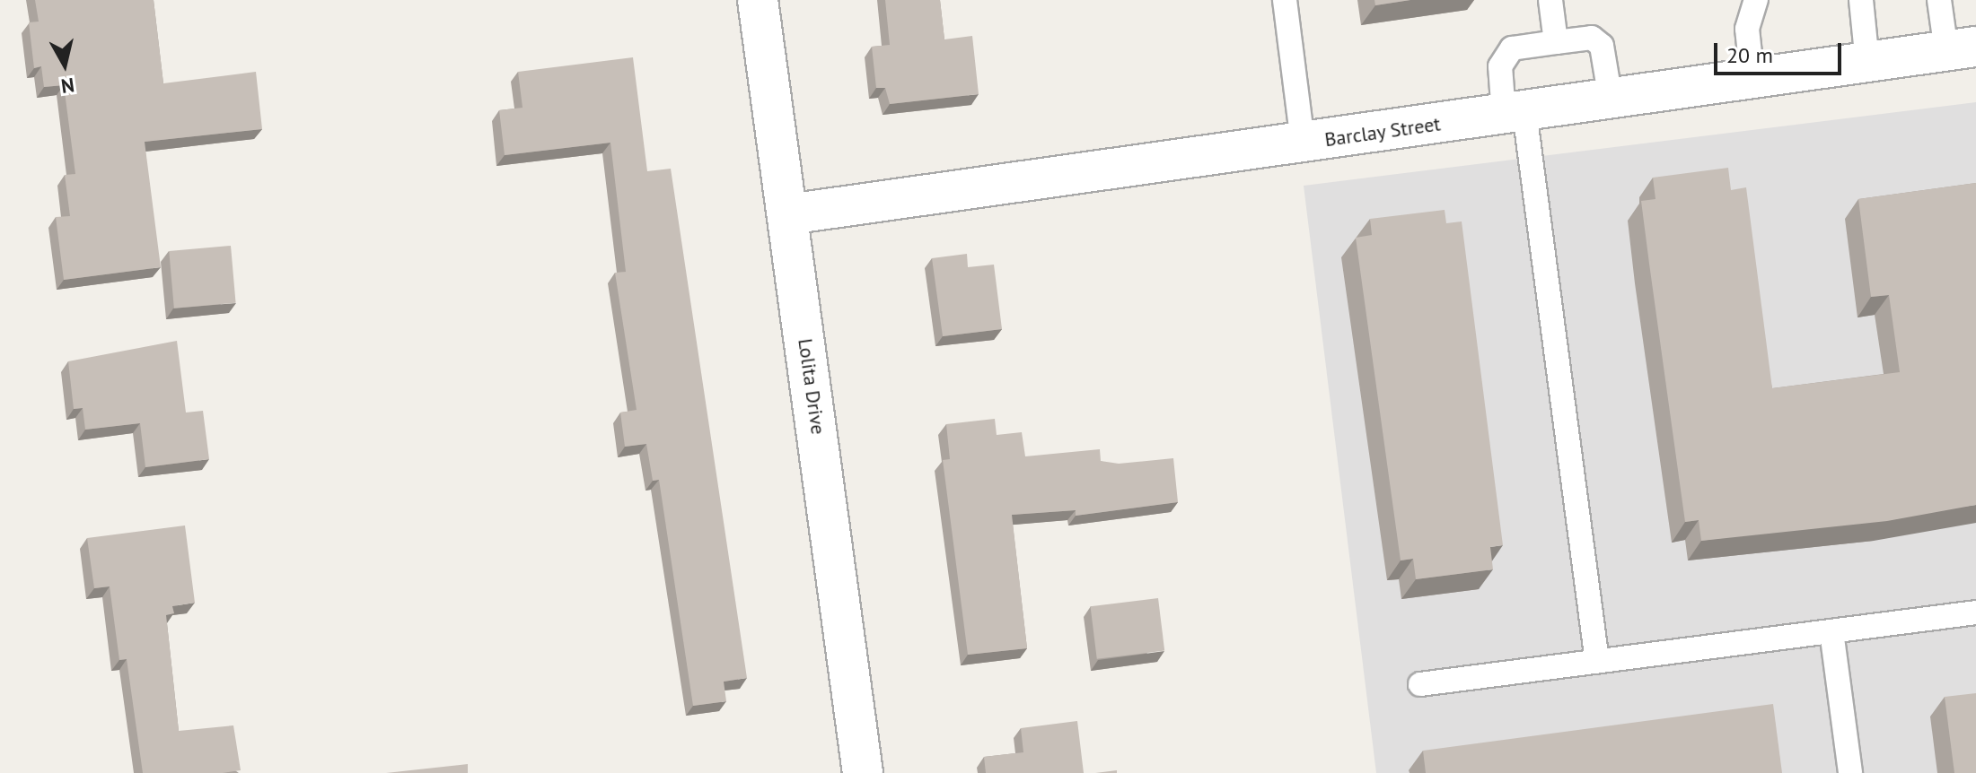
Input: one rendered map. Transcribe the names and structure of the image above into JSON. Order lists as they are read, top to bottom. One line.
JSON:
{"streets":{"street":["Barclay Street","Lolita Drive"]},"crossings":[["Barclay Street","Lolita Drive"]],"scale_bar":"20 m","north":"bottom"}
